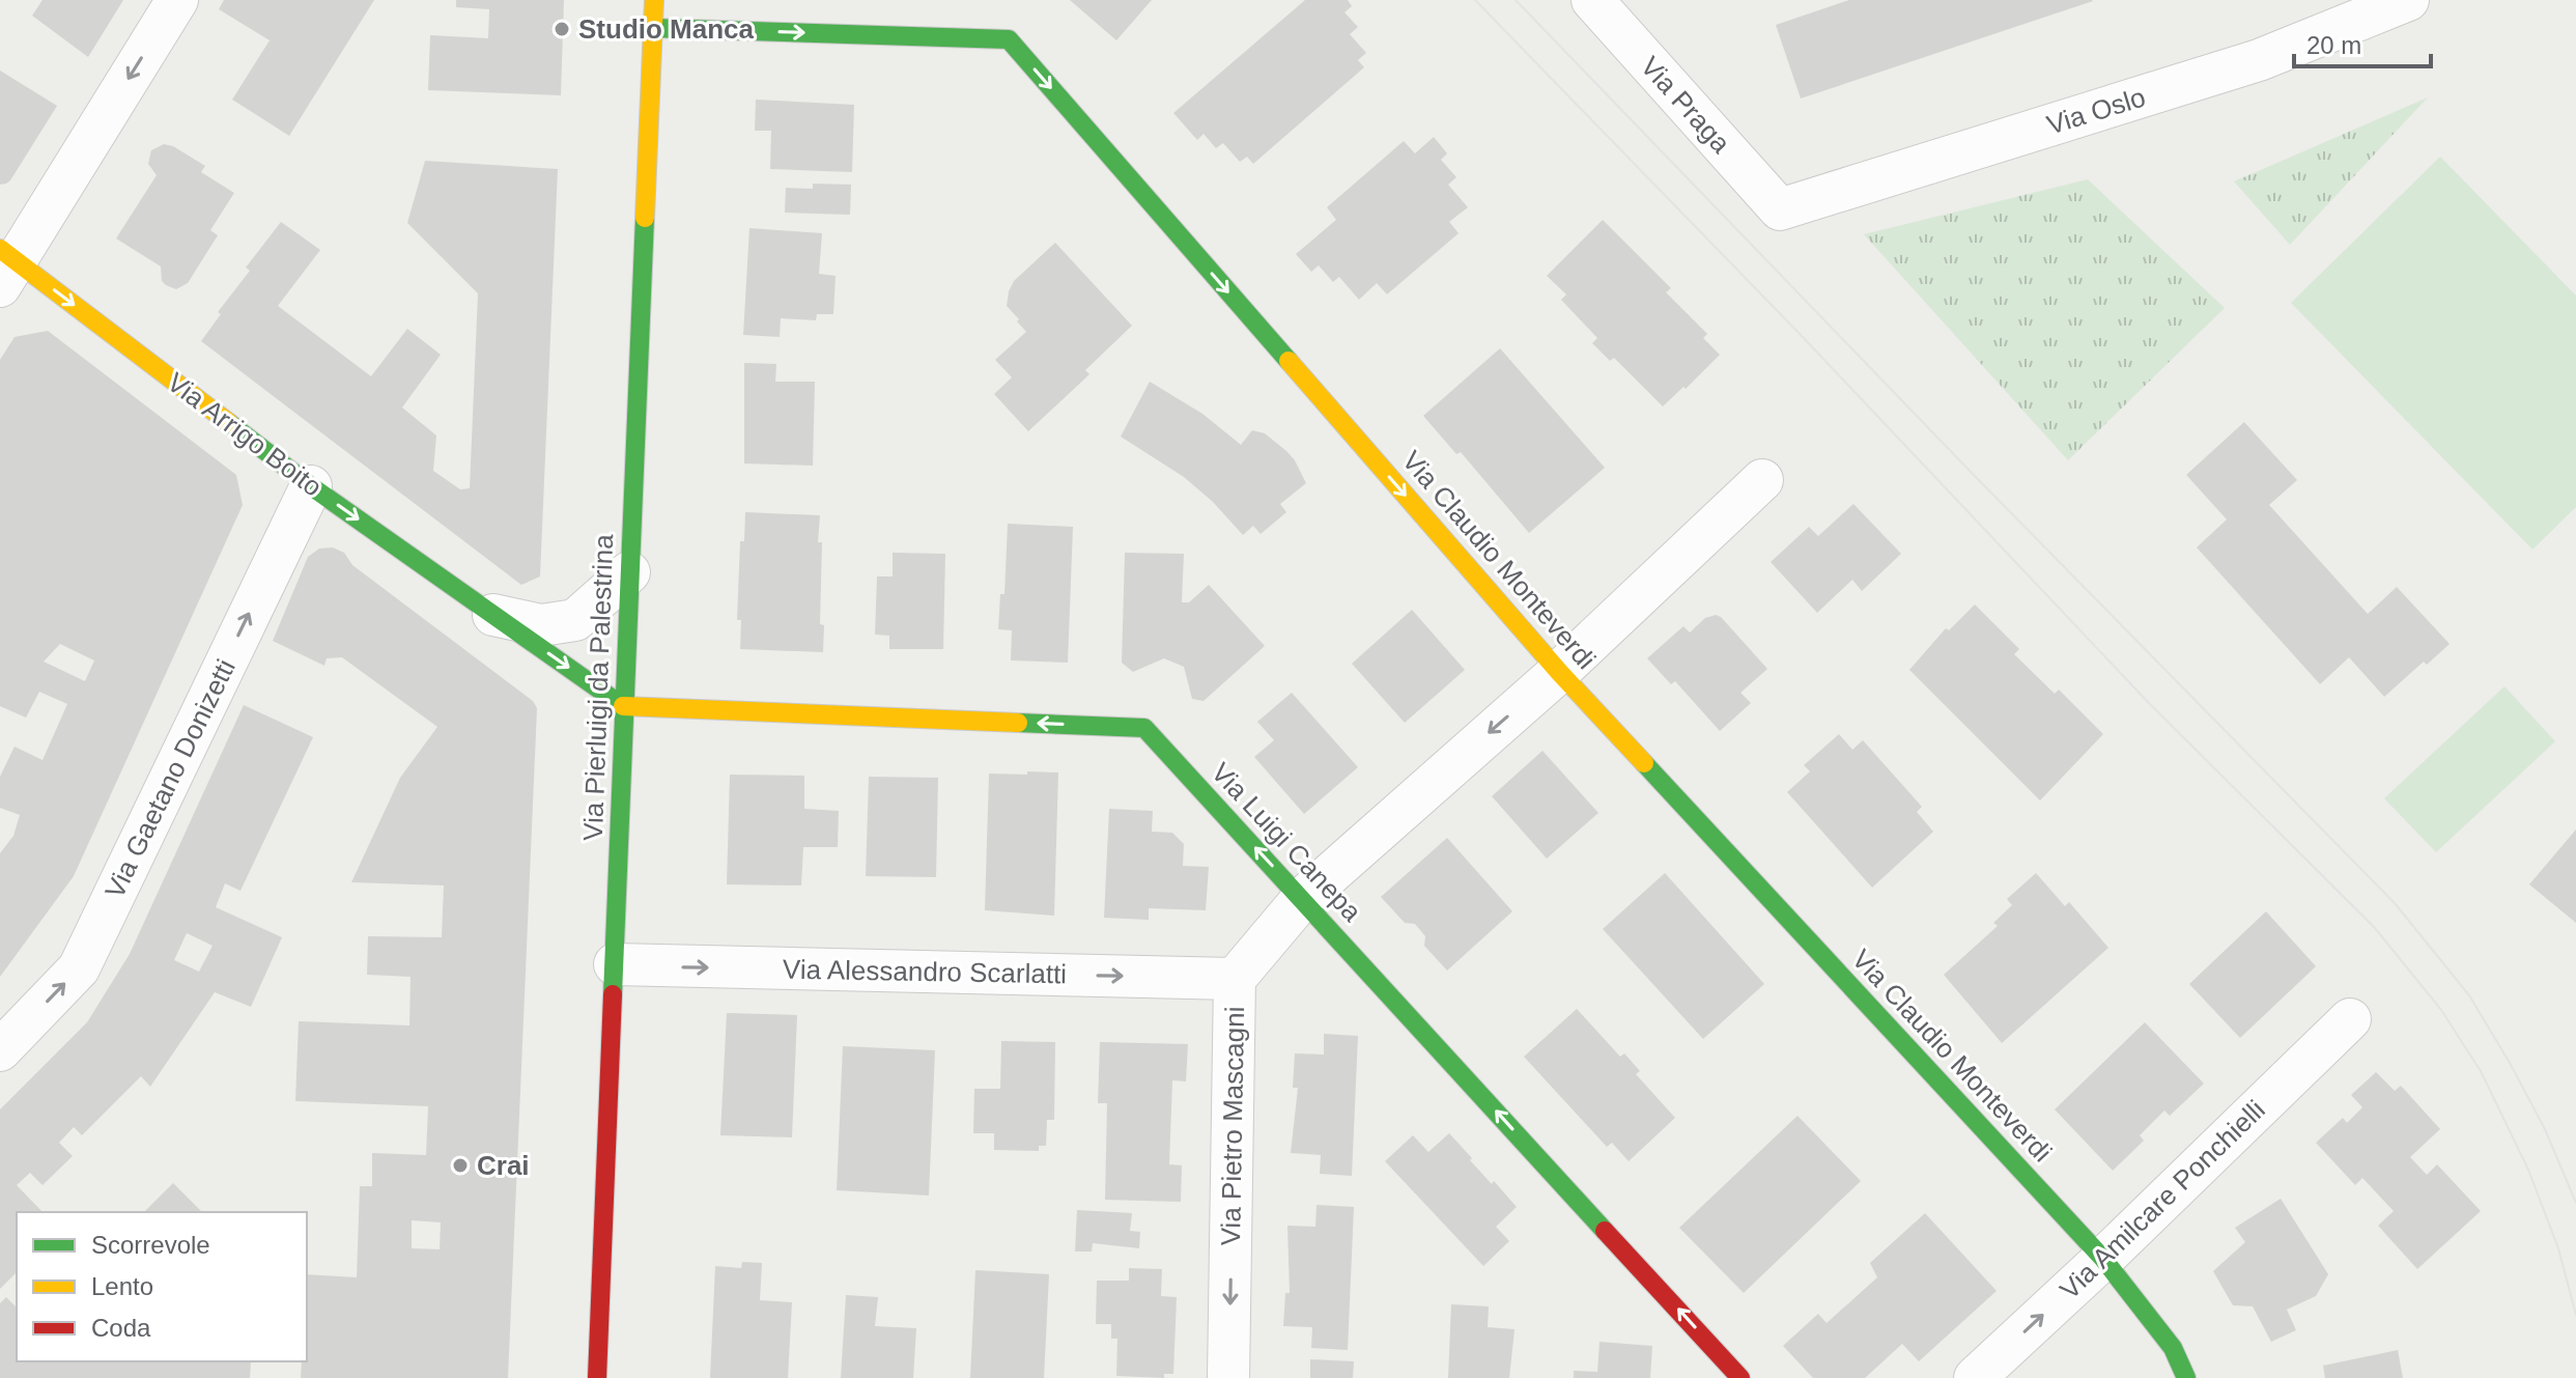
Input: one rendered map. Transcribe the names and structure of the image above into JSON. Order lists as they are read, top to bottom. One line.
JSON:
{"streets":{"street":["Via Praga","Via Oslo","Via Arrigo Boito","Via Claudio Monteverdi","Via Pierluigi da Palestrina","Via Gaetano Donizetti","Via Luigi Canepa","Via Alessandro Scarlatti","Via Pietro Mascagni","Via Amilcare Ponchielli"]},"crossings":[["Via Praga","Via Oslo"],["Via Arrigo Boito","Via Pierluigi da Palestrina"],["Via Arrigo Boito","Via Gaetano Donizetti"],["Via Arrigo Boito","Via Luigi Canepa"],["Via Claudio Monteverdi","Via Pierluigi da Palestrina"],["Via Claudio Monteverdi","Via Pietro Mascagni"],["Via Claudio Monteverdi","Via Amilcare Ponchielli"],["Via Pierluigi da Palestrina","Via Luigi Canepa"],["Via Pierluigi da Palestrina","Via Alessandro Scarlatti"],["Via Luigi Canepa","Via Pietro Mascagni"],["Via Alessandro Scarlatti","Via Pietro Mascagni"]],"one_way":["Via Arrigo Boito","Via Claudio Monteverdi","Via Gaetano Donizetti","Via Luigi Canepa","Via Alessandro Scarlatti","Via Pietro Mascagni"],"places":["Studio Manca","Crai"],"legend":["Scorrevole","Lento","Coda"],"scale_bar":"20 m"}
